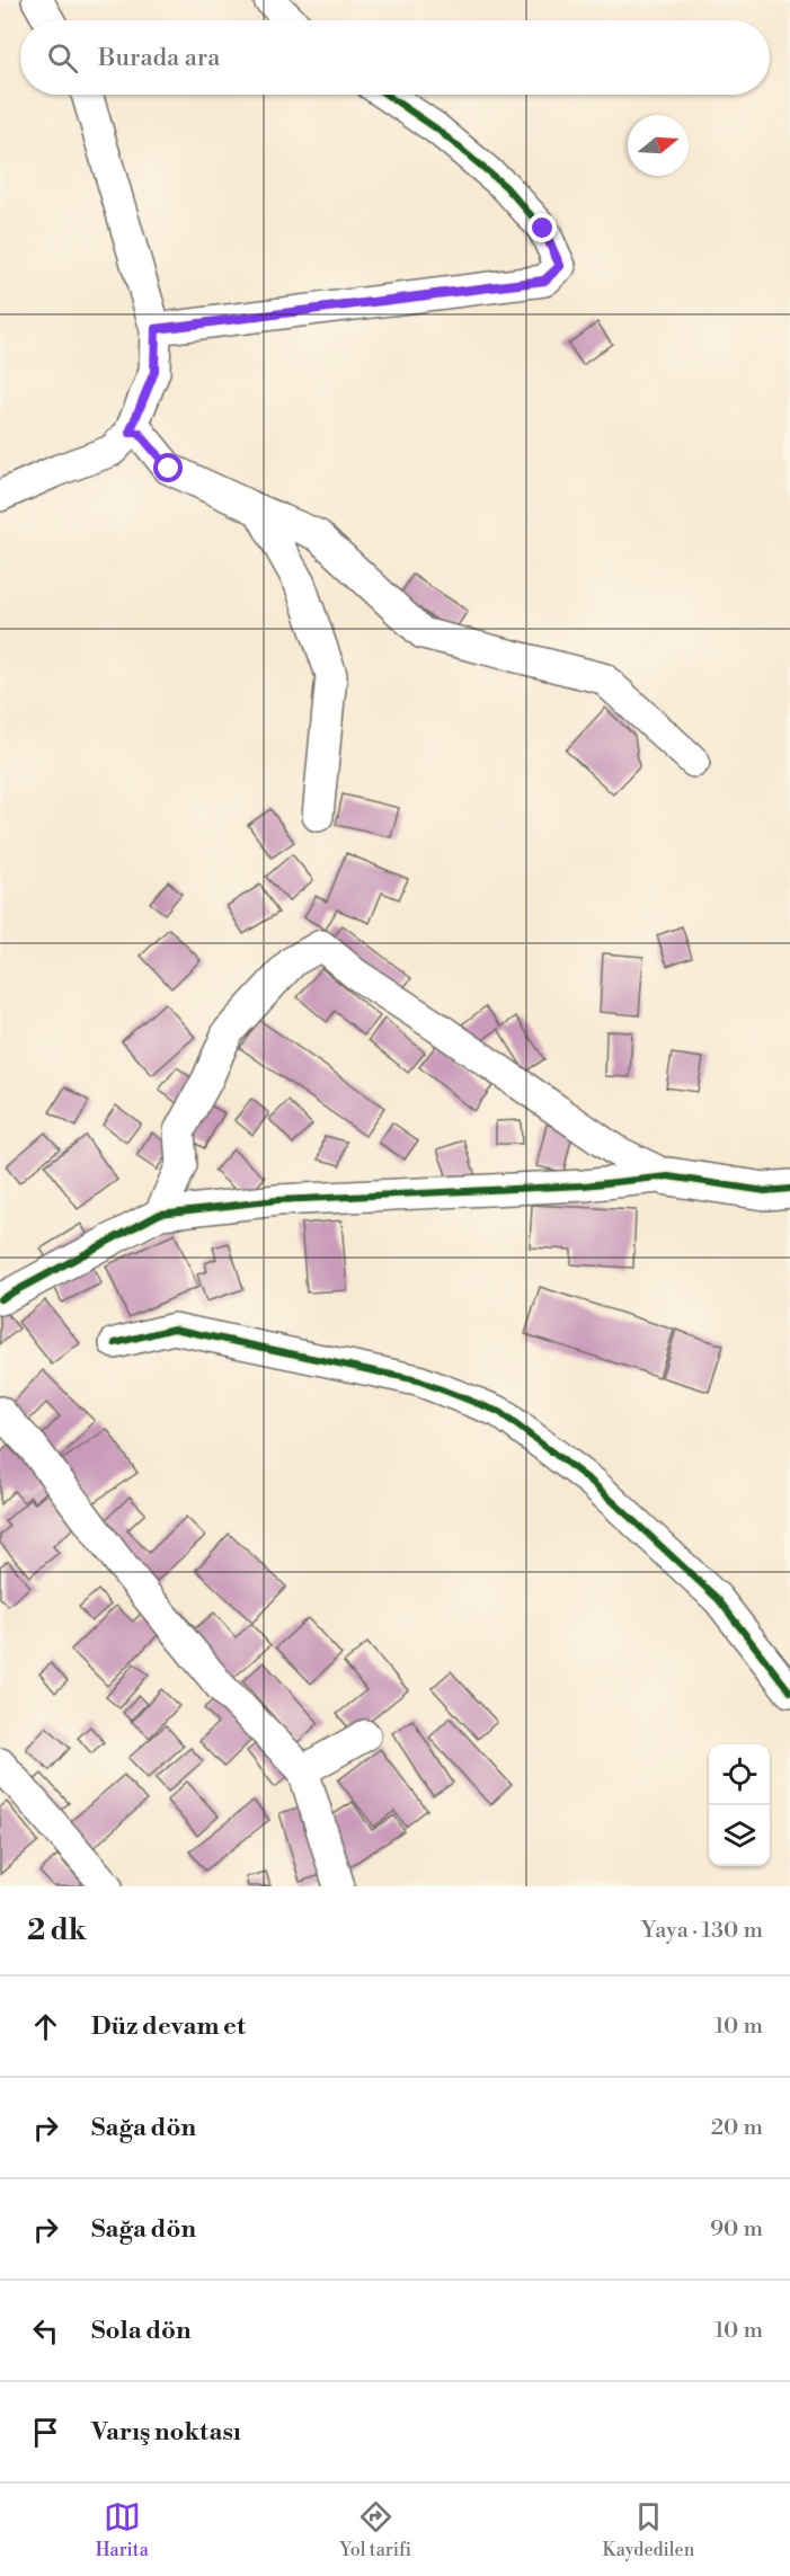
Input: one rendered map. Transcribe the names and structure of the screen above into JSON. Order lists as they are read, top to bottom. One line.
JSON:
{"north":"right","page":{"search":"Burada ara","heading":["2 dk","Yaya · 130 m"],"list":[["Düz devam et","10 m"],["Sağa dön","20 m"],["Sağa dön","90 m"],["Sola dön","10 m"],"Varış noktası"],"nav":["Harita","Yol tarifi","Kaydedilen"]}}
